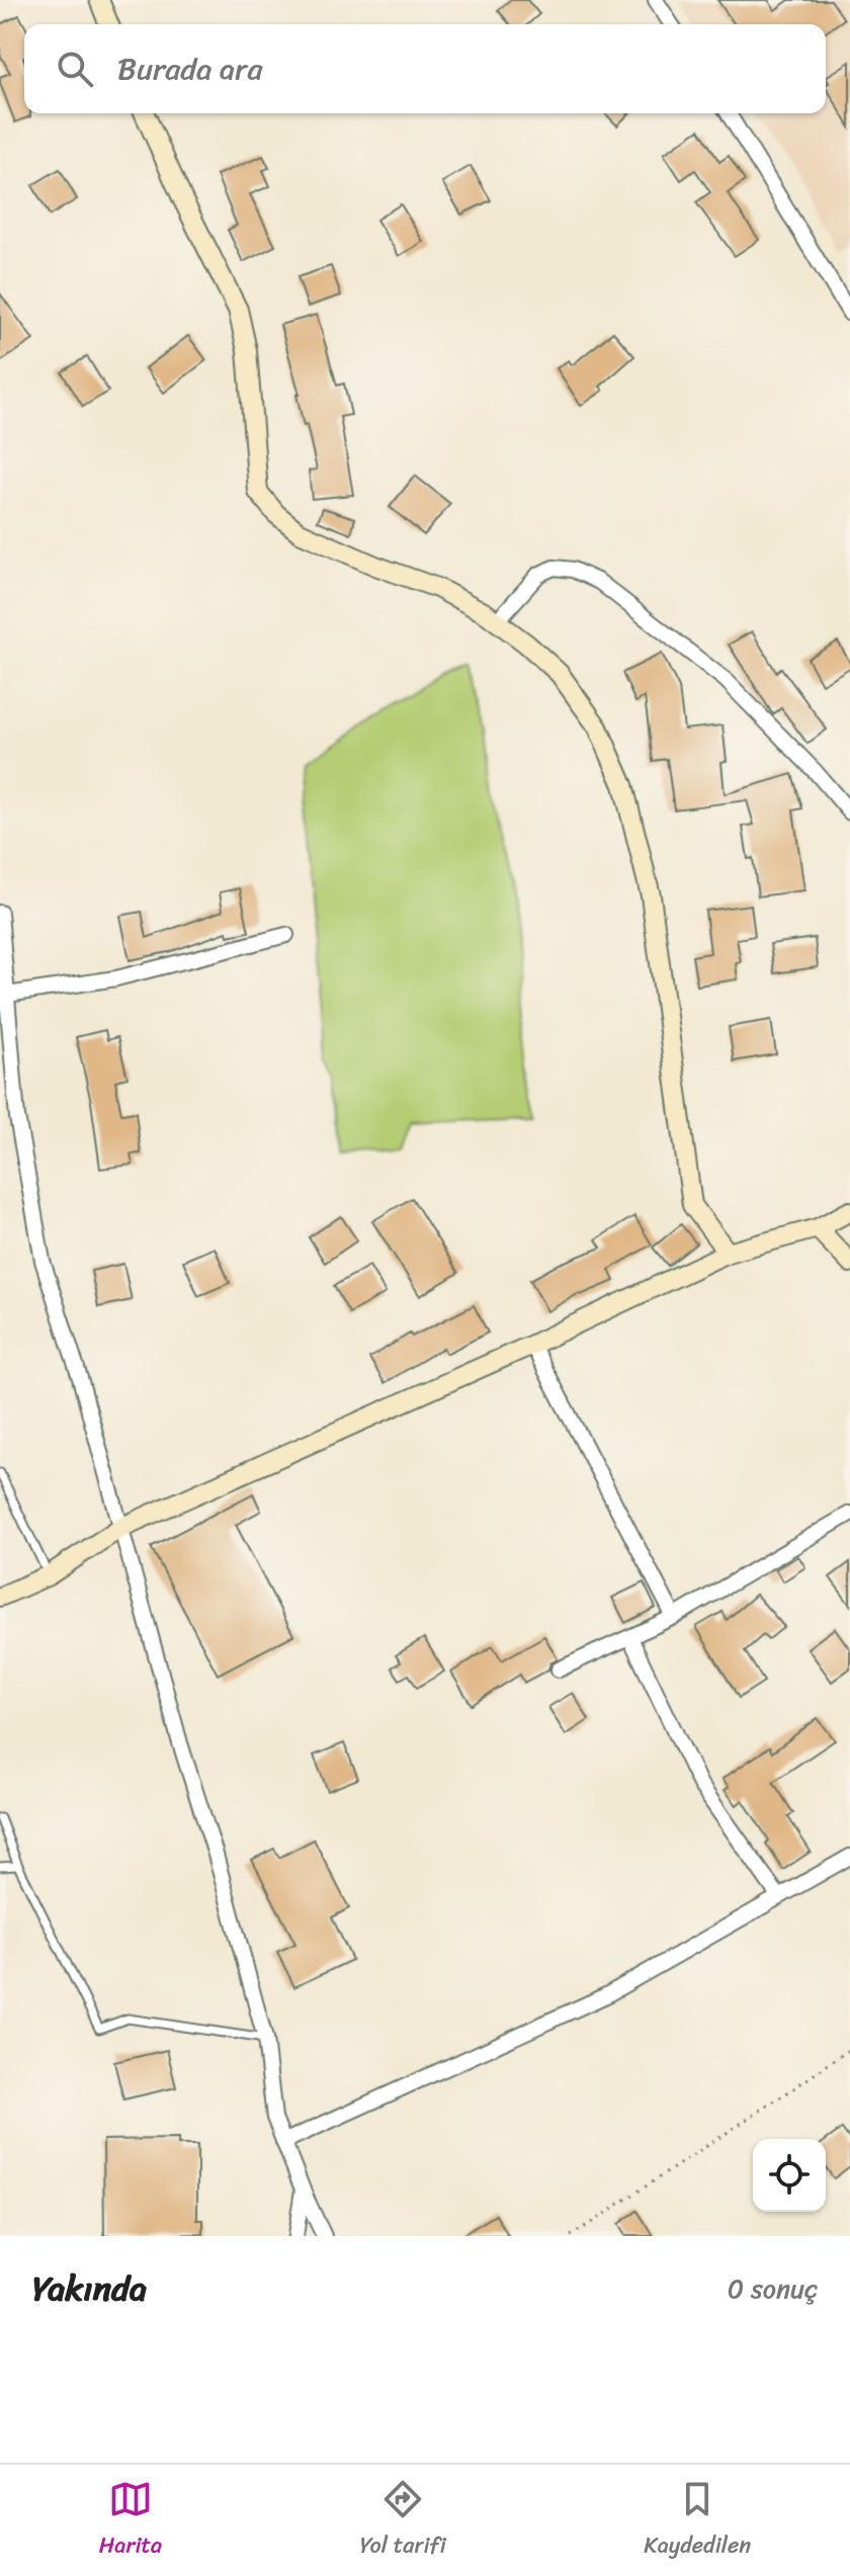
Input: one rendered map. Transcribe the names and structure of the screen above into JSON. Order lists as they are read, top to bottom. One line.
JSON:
{"page":{"search":"Burada ara","heading":["Yakında","0 sonuç"],"nav":["Harita","Yol tarifi","Kaydedilen"]}}
